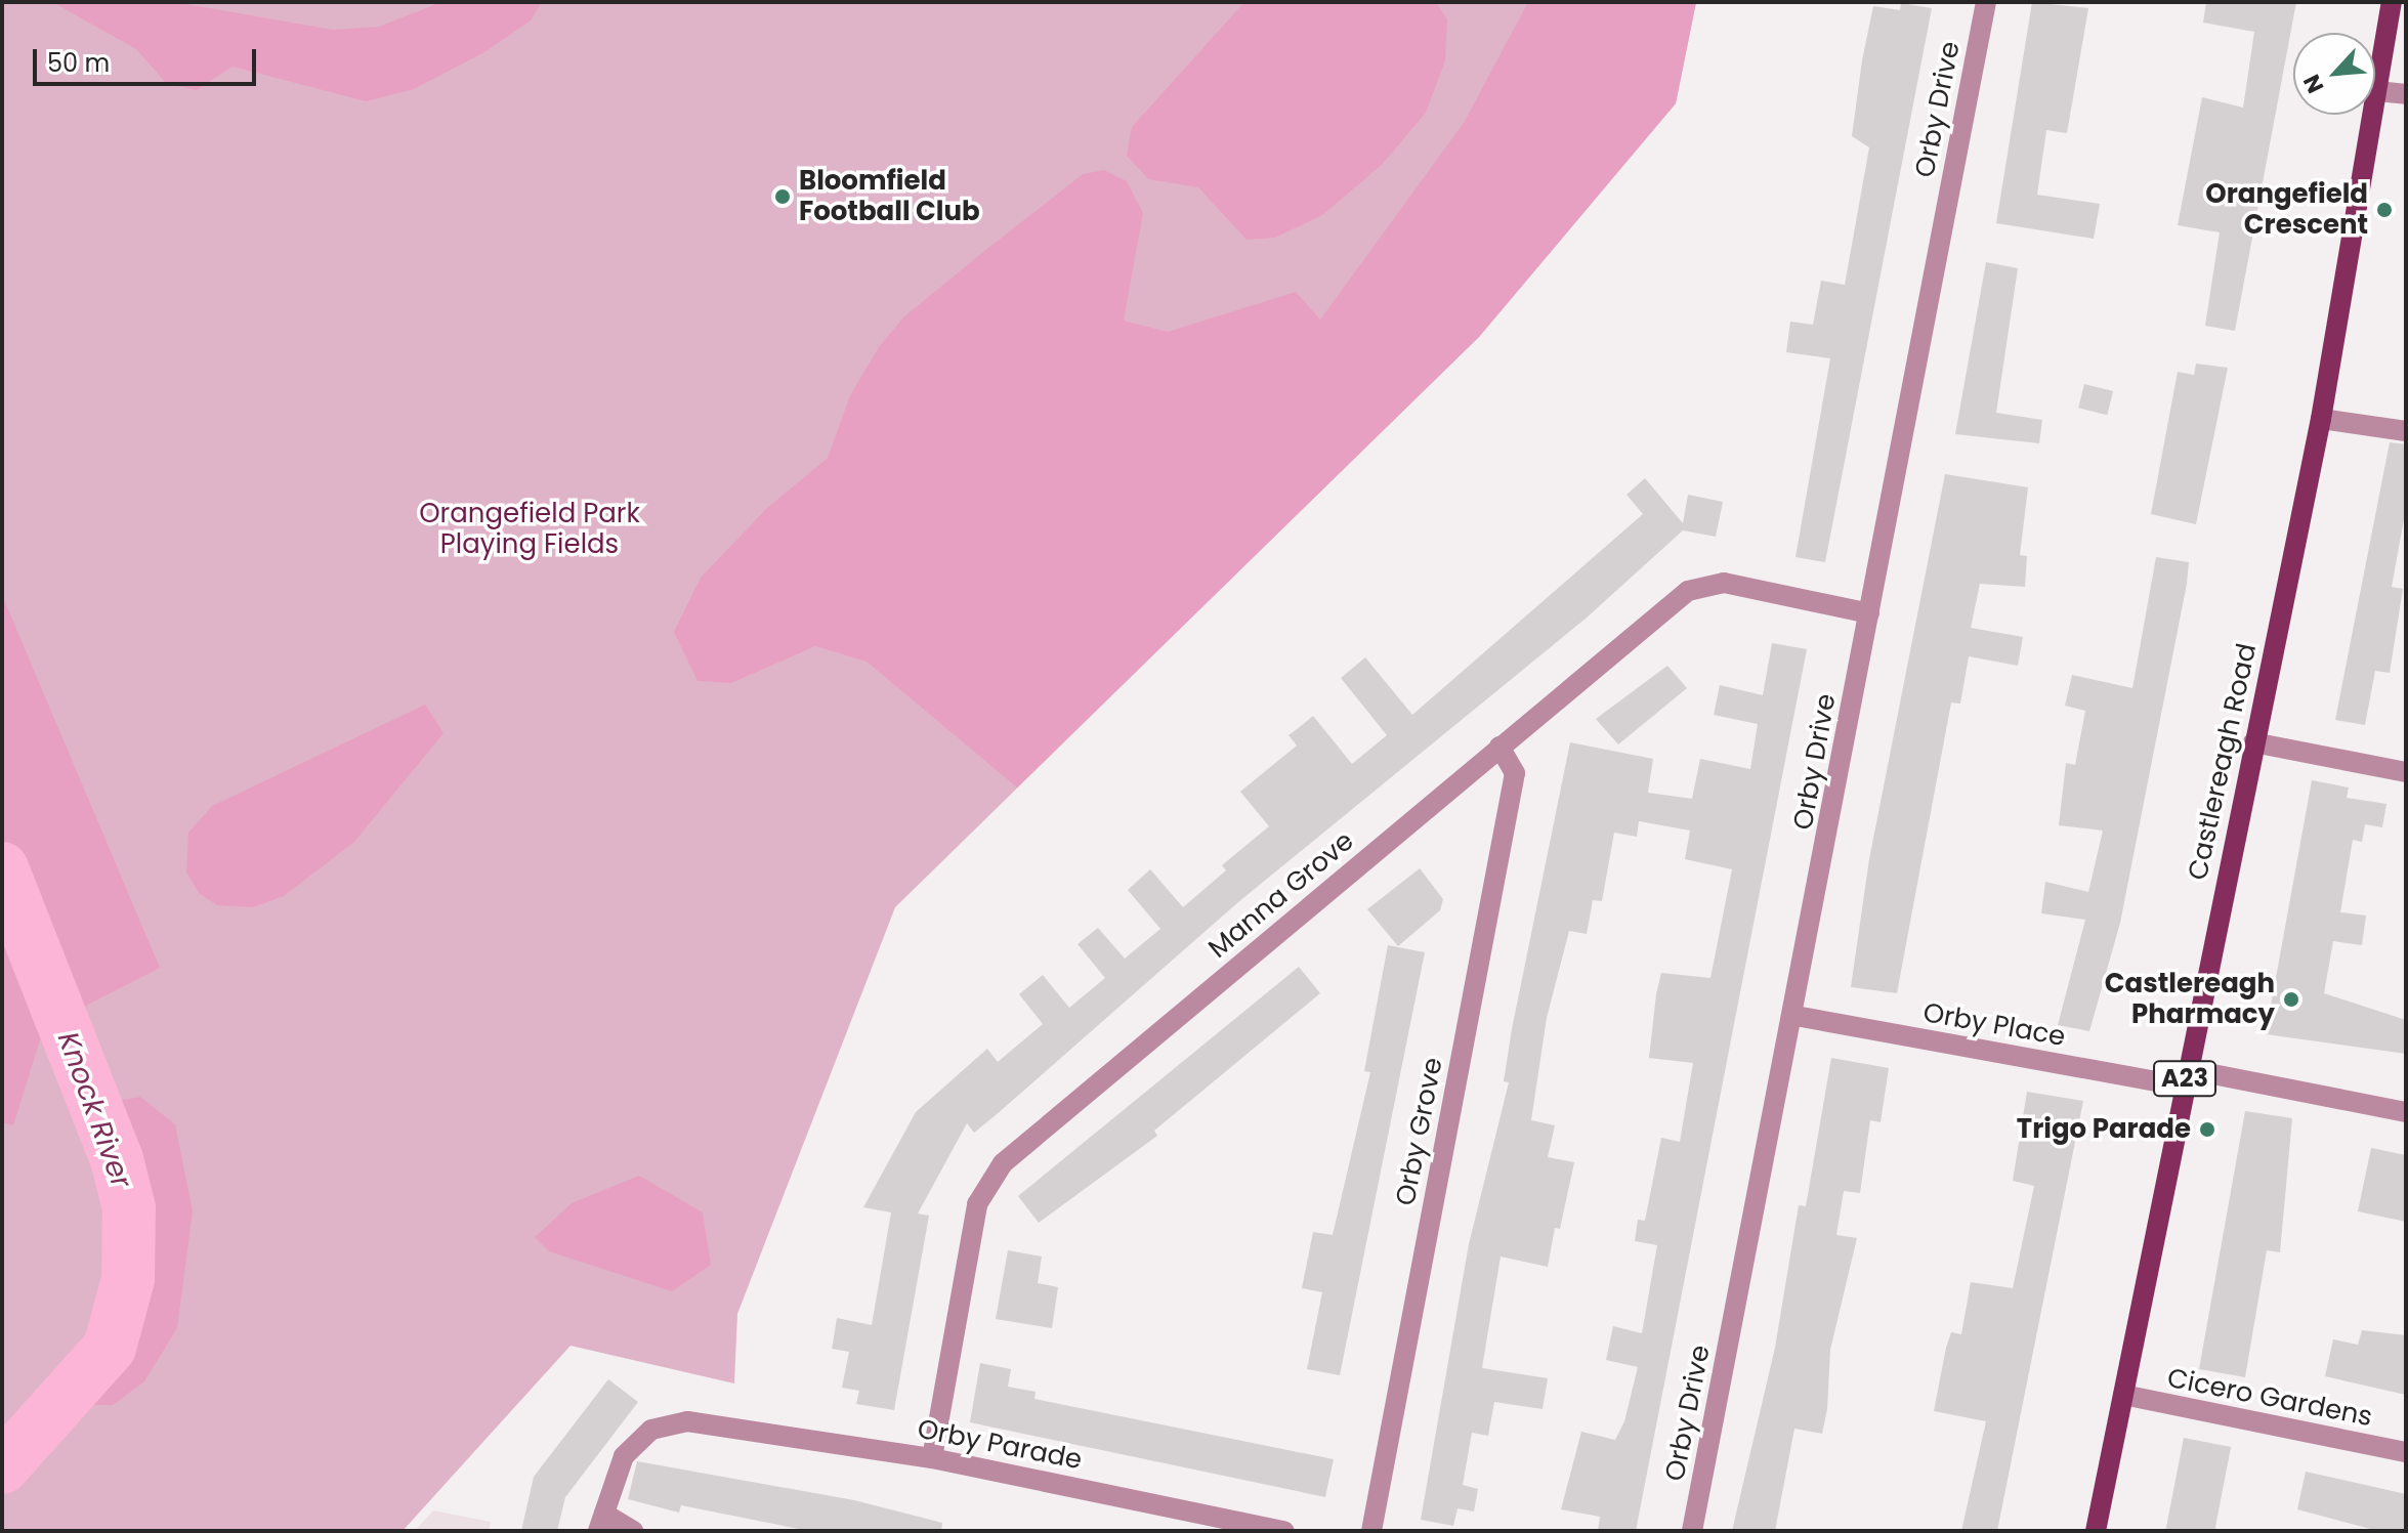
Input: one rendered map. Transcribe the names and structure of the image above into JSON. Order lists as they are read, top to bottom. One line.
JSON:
{"streets":{"main road":["Castlereagh Road","A23"],"street":["Orby Drive","Manna Grove","Orby Place","Orby Grove","Cicero Gardens","Orby Parade"]},"crossings":[["Orby Drive","Manna Grove"],["Orby Drive","Orby Place"],["Castlereagh Road","Orby Place"],["Castlereagh Road","Cicero Gardens"],["Manna Grove","Orby Grove"],["Manna Grove","Orby Parade"]],"water":["Knock River"],"parks":["Orangefield Park Playing Fields"],"places":["Bloomfield Football Club","Orangefield Crescent","Castlereagh Pharmacy","Trigo Parade"],"scale_bar":"50 m","north":"bottom left"}
